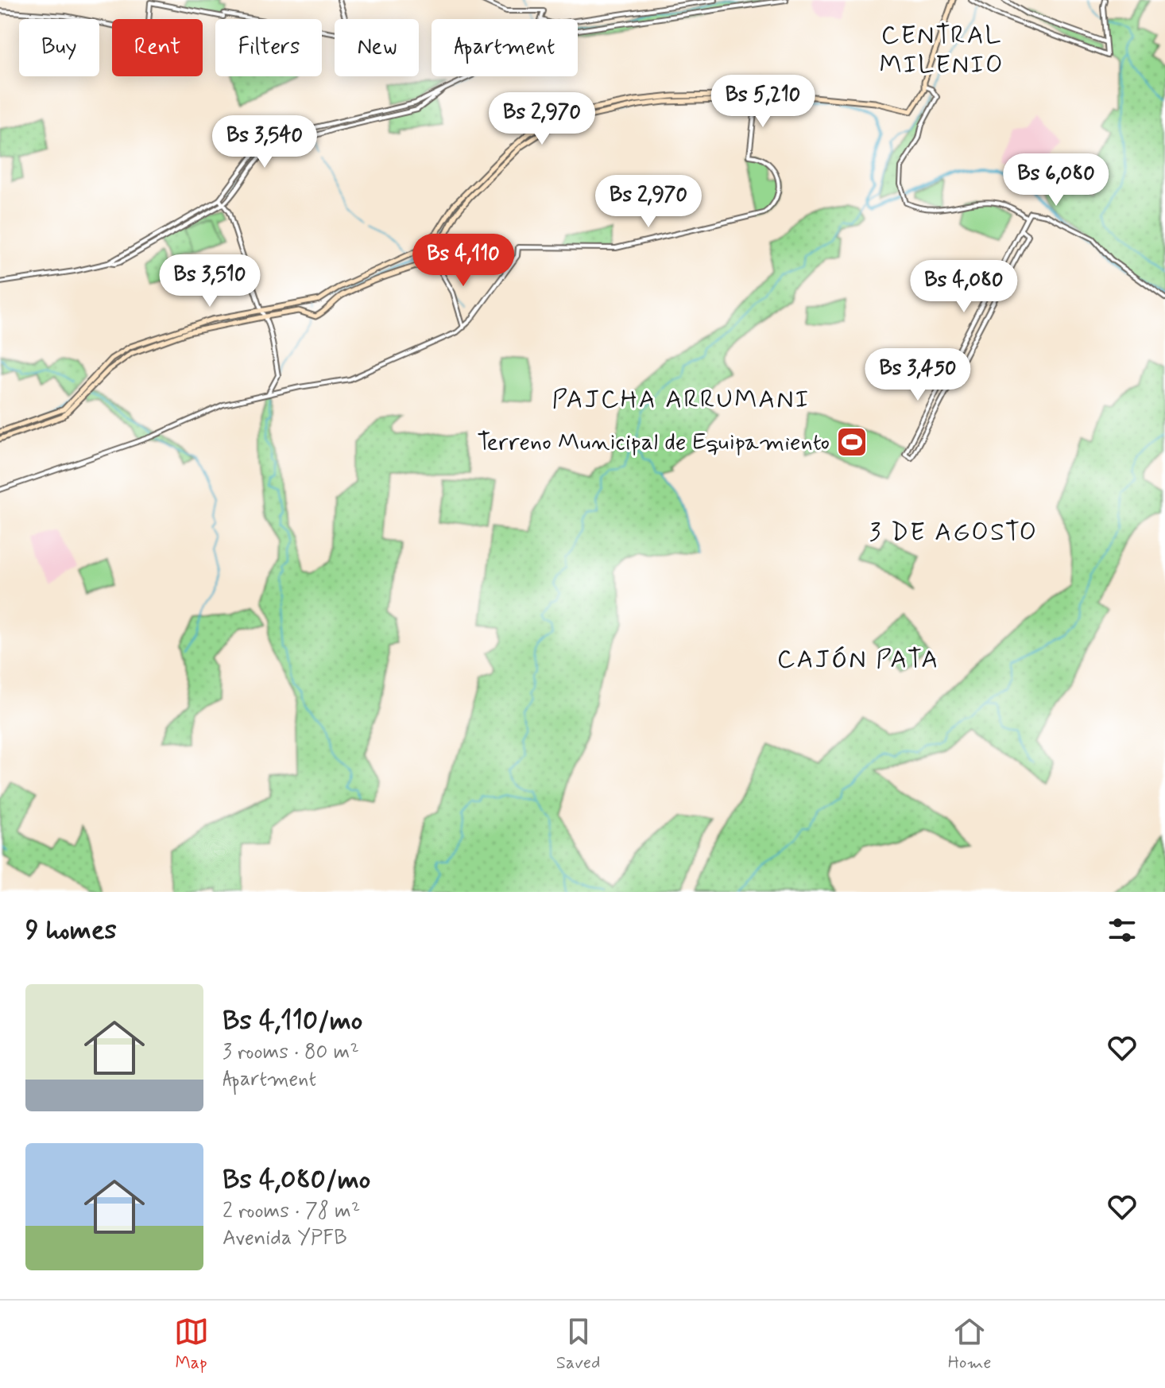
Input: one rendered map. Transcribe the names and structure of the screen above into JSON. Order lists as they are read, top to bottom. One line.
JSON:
{"districts":["CENTRAL MILENIO","PAJCHA ARRUMANI","3 DE AGOSTO","CAJÓN PATA"],"places":{"sports":["Terreno Municipal de Equipamiento"]},"page":{"chip":["Buy","Rent","Filters","New","Apartment"],"price":["Bs 5,210","Bs 2,970","Bs 3,540","Bs 6,080","Bs 2,970","Bs 4,110","Bs 3,510","Bs 4,080","Bs 3,450"],"heading":"9 homes","list":[{"name":"Bs 4,110/mo","note":"3 rooms · 80 m² · Apartment"},{"name":"Bs 4,080/mo","note":"2 rooms · 78 m² · Avenida YPFB"}],"tabs":["Map","Saved","Home"]}}
